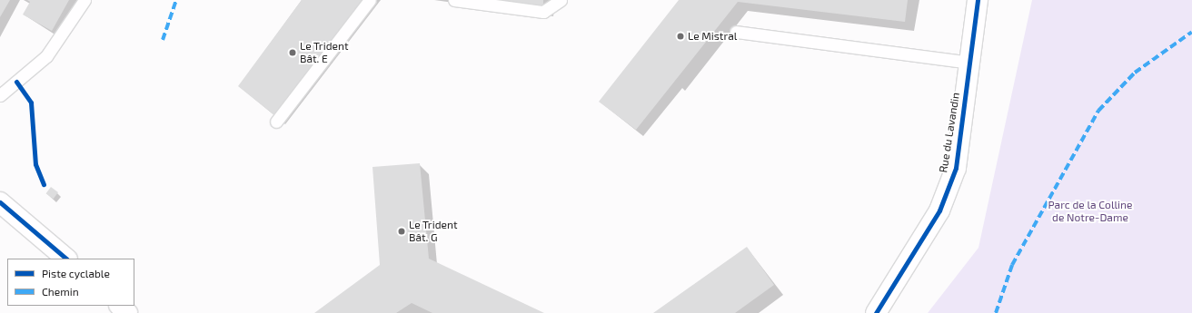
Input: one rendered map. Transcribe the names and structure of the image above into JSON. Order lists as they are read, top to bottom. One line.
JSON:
{"streets":{"street":["Rue du Lavandin"]},"parks":["Parc de la Colline de Notre-Dame"],"places":["Le Mistral","Le Trident Bât. E","Le Trident Bât. G"],"legend":["Piste cyclable","Chemin"]}
